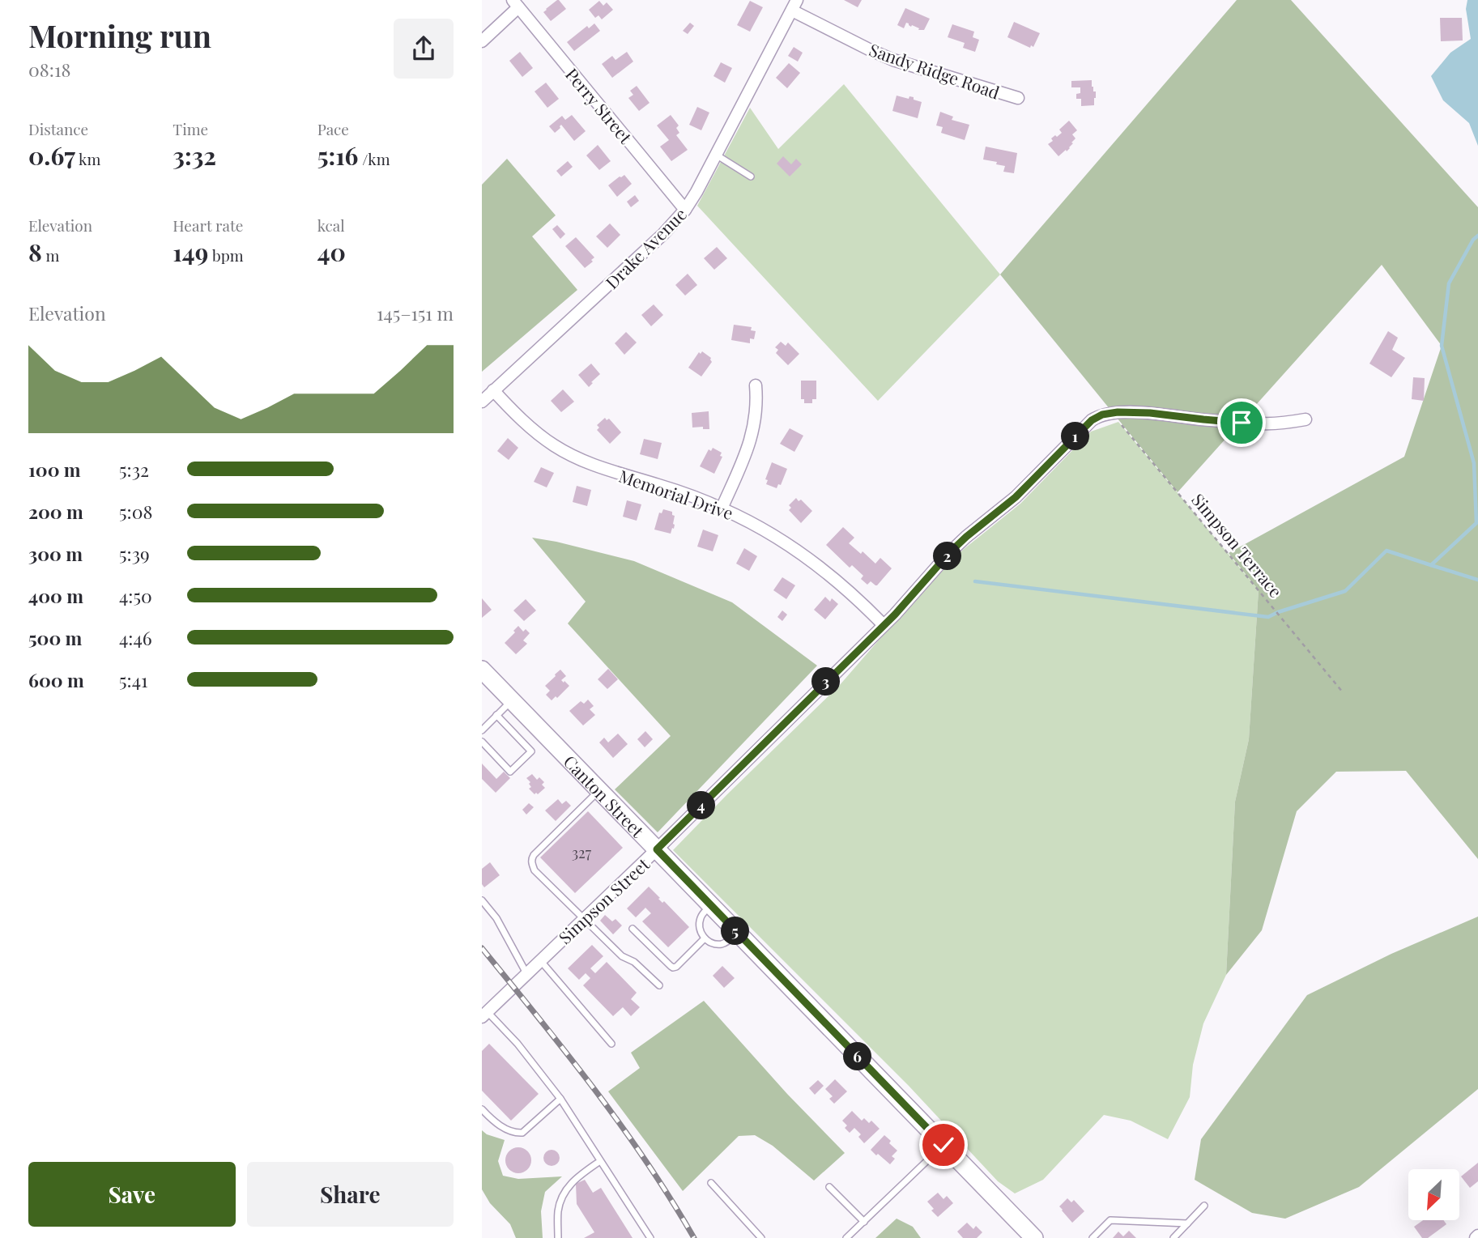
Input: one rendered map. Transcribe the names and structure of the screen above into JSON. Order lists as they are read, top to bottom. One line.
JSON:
{"streets":{"main road":["Canton Street"],"street":["Sandy Ridge Road","Perry Street","Drake Avenue","Memorial Drive","Simpson Street"],"path":["Simpson Terrace"]},"crossings":[["Sandy Ridge Road","Drake Avenue"],["Perry Street","Drake Avenue"],["Drake Avenue","Memorial Drive"],["Memorial Drive","Simpson Street"],["Simpson Terrace","Simpson Street"],["Canton Street","Simpson Street"]],"house_numbers":["327"],"north":"bottom left","page":{"heading":["Morning run","08:18"],"stats":[["Distance","0.67 km"],["Time","3:32"],["Pace","5:16 /km"],["Elevation","8 m"],["Heart rate","149 bpm"],["kcal","40"]],"chart":["Elevation","145–151 m"],"pins":["1","2","3","4","5","6"],"list":[{"name":"100 m","note":"5:32"},{"name":"200 m","note":"5:08"},{"name":"300 m","note":"5:39"},{"name":"400 m","note":"4:50"},{"name":"500 m","note":"4:46"},{"name":"600 m","note":"5:41"}],"buttons":["Save","Share"]}}
